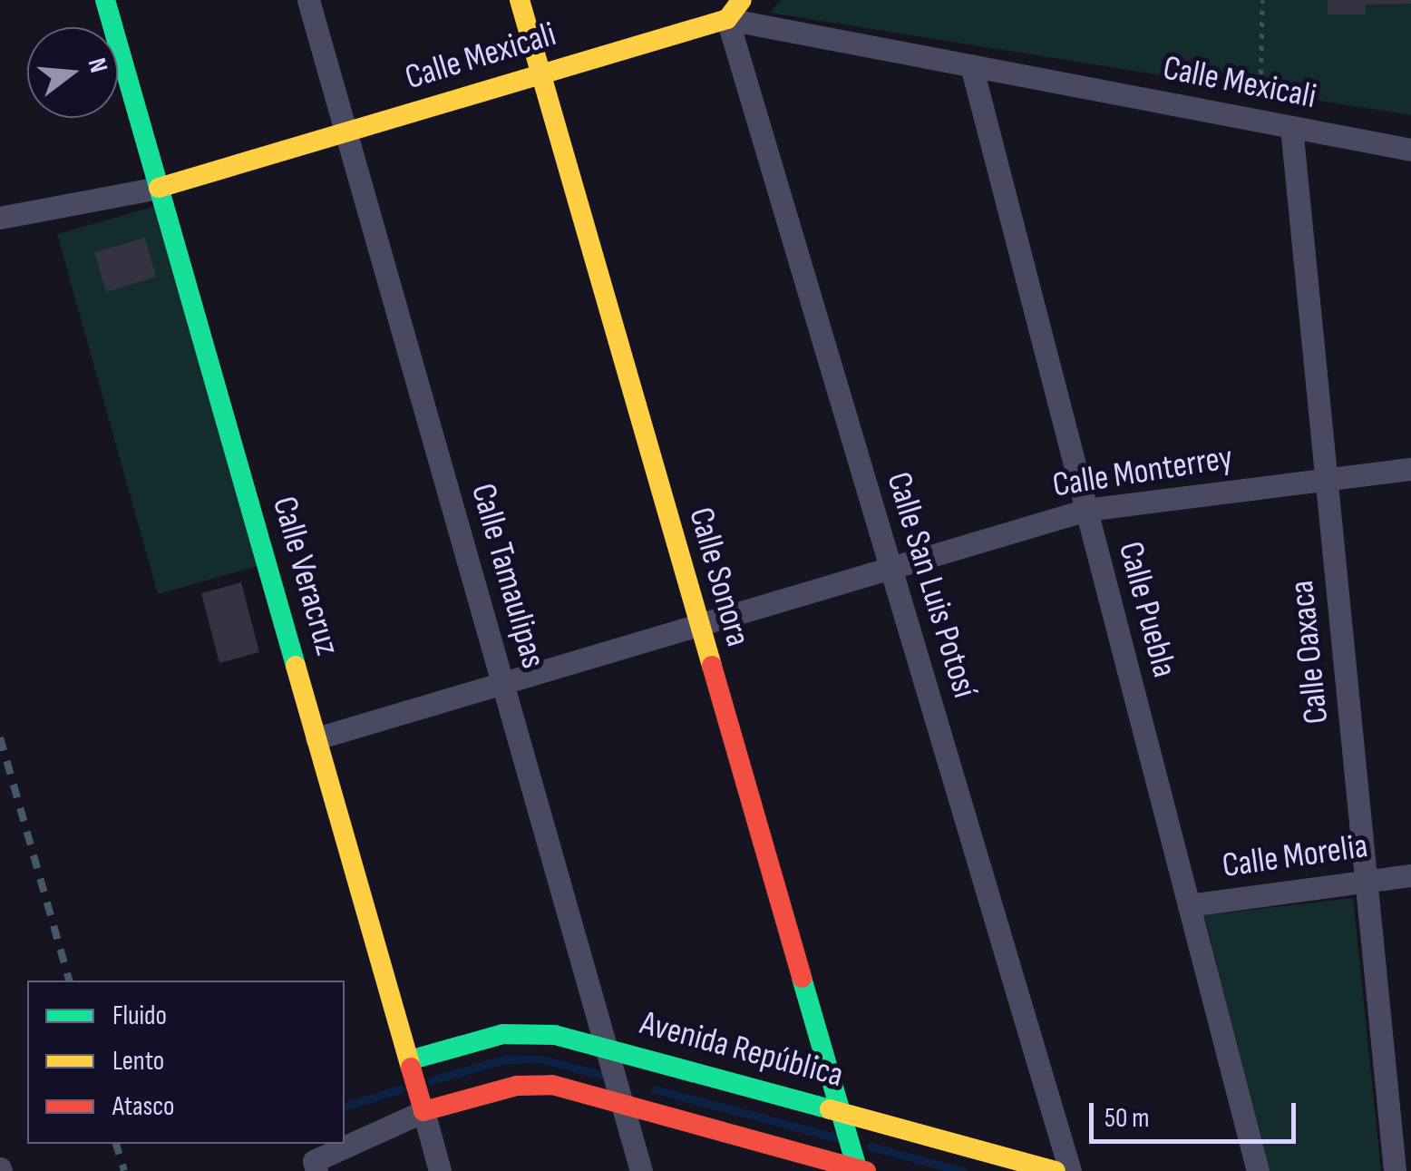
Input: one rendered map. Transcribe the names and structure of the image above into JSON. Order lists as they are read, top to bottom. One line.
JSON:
{"streets":{"street":["Calle Mexicali","Calle Monterrey","Calle Veracruz","Calle Tamaulipas","Calle Sonora","Calle San Luis Potosí","Calle Puebla","Calle Oaxaca","Calle Morelia","Avenida República"]},"crossings":[["Calle Mexicali","Calle Veracruz"],["Calle Mexicali","Calle Tamaulipas"],["Calle Mexicali","Calle Sonora"],["Calle Mexicali","Calle San Luis Potosí"],["Calle Mexicali","Calle Puebla"],["Calle Mexicali","Calle Oaxaca"],["Calle Monterrey","Calle Veracruz"],["Calle Monterrey","Calle Tamaulipas"],["Calle Monterrey","Calle Sonora"],["Calle Monterrey","Calle San Luis Potosí"],["Calle Monterrey","Calle Puebla"],["Calle Monterrey","Calle Oaxaca"],["Calle Veracruz","Avenida República"],["Calle Tamaulipas","Avenida República"],["Calle Sonora","Avenida República"],["Calle Puebla","Calle Morelia"],["Calle Oaxaca","Calle Morelia"]],"legend":["Fluido","Lento","Atasco"],"scale_bar":"50 m","north":"right"}
